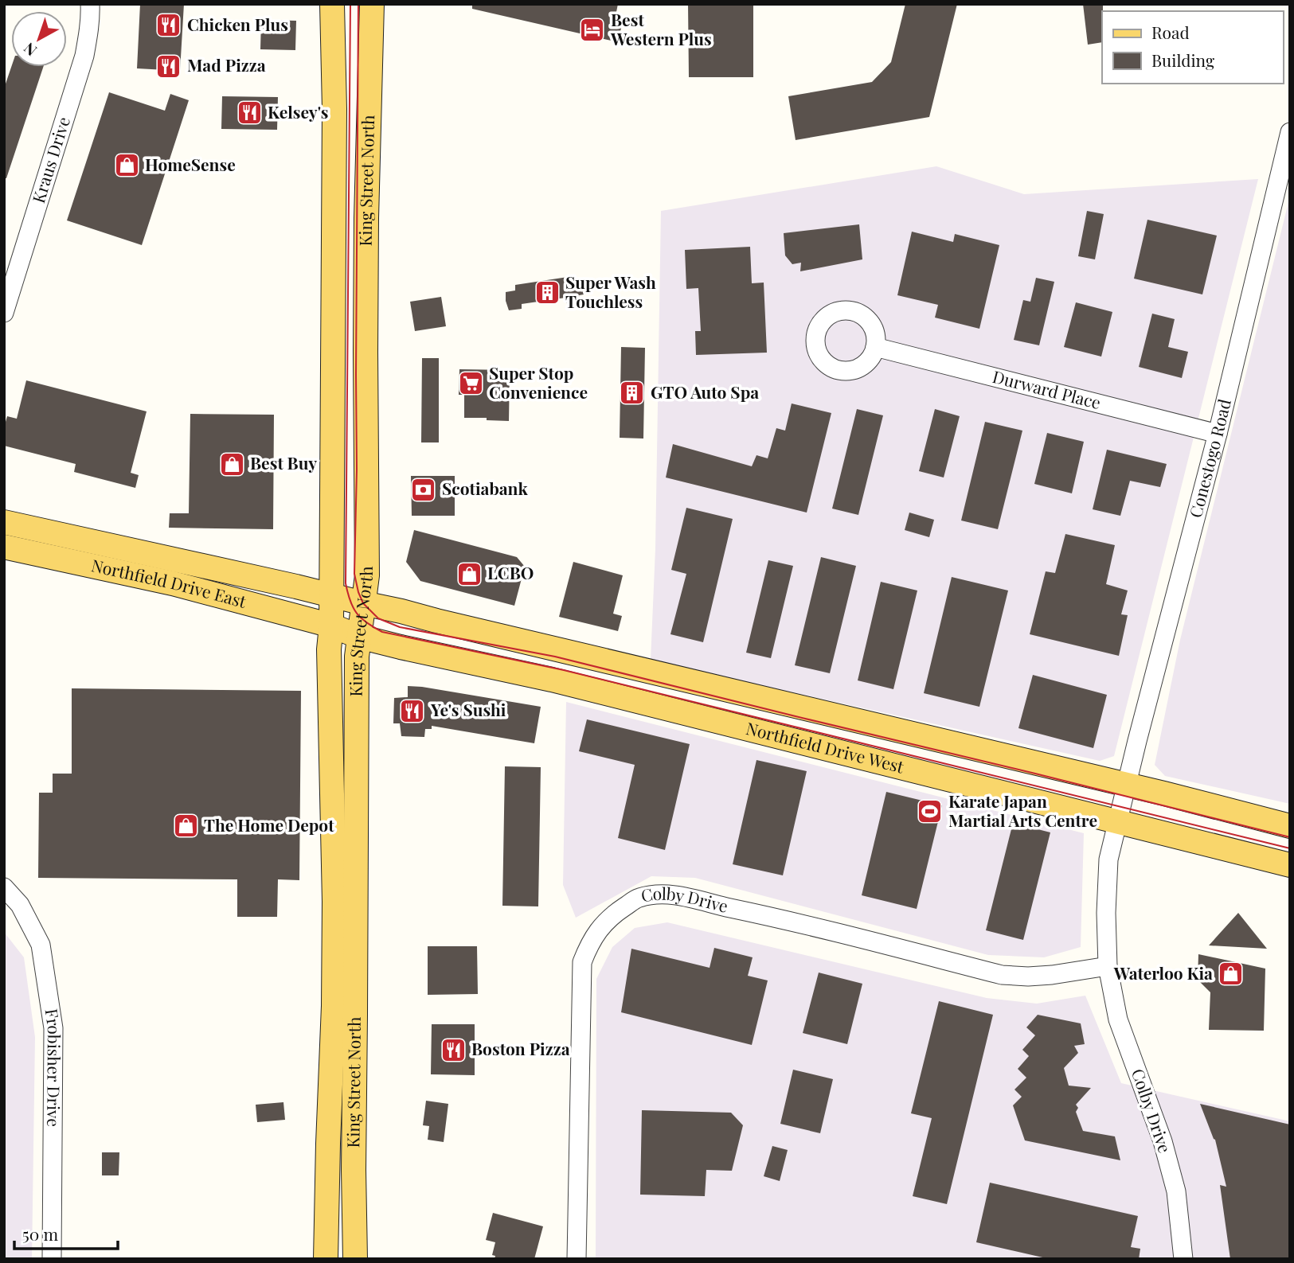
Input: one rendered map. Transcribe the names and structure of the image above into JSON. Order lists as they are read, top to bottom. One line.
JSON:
{"streets":{"main road":["King Street North","Northfield Drive East","Northfield Drive West"],"street":["Kraus Drive","Durward Place","Conestogo Road","Colby Drive","Frobisher Drive"]},"crossings":[["King Street North","Northfield Drive East"],["King Street North","Northfield Drive West"],["Durward Place","Conestogo Road"],["Conestogo Road","Northfield Drive West"],["Conestogo Road","Colby Drive"],["Northfield Drive East","Northfield Drive West"],["Northfield Drive West","Colby Drive"]],"places":{"restaurant":["Chicken Plus","Mad Pizza","Kelsey's","Ye's Sushi","Boston Pizza"],"hotel":["Best Western Plus"],"shop":["HomeSense","Best Buy","LCBO","The Home Depot","Waterloo Kia"],"building":["Super Wash Touchless","GTO Auto Spa"],"supermarket":["Super Stop Convenience"],"bank":["Scotiabank"],"sports":["Karate Japan Martial Arts Centre"]},"legend":["Road","Building"],"scale_bar":"50 m","north":"bottom left"}
